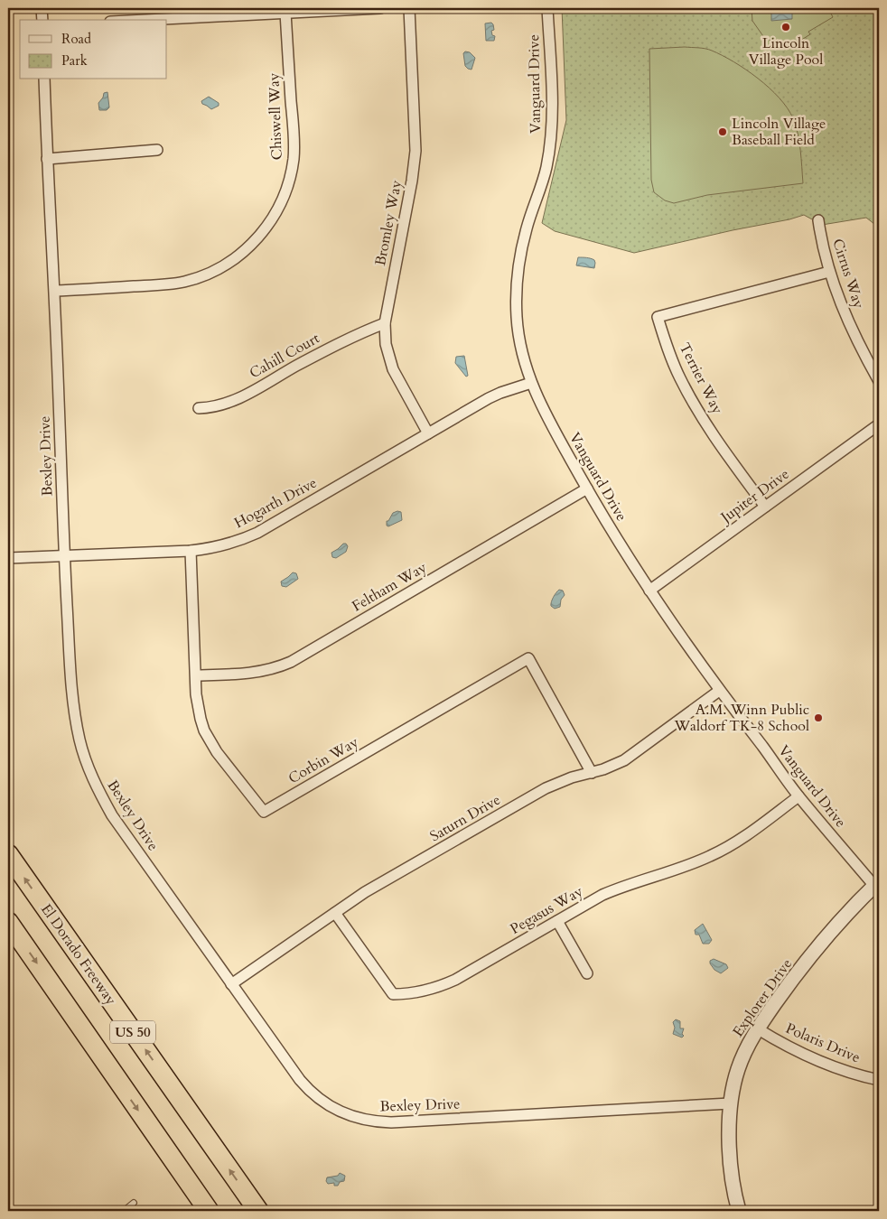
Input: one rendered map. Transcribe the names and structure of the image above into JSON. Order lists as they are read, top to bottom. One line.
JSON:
{"streets":{"highway":["El Dorado Freeway","US 50"],"street":["Vanguard Drive","Chiswell Way","Bromley Way","Cirrus Way","Cahill Court","Terrier Way","Bexley Drive","Jupiter Drive","Hogarth Drive","Feltham Way","Corbin Way","Saturn Drive","Pegasus Way","Explorer Drive","Polaris Drive"]},"crossings":[["Vanguard Drive","Jupiter Drive"],["Vanguard Drive","Hogarth Drive"],["Vanguard Drive","Feltham Way"],["Vanguard Drive","Saturn Drive"],["Vanguard Drive","Pegasus Way"],["Vanguard Drive","Explorer Drive"],["Chiswell Way","Bexley Drive"],["Bromley Way","Cahill Court"],["Bromley Way","Hogarth Drive"],["Cirrus Way","Terrier Way"],["Terrier Way","Jupiter Drive"],["Bexley Drive","Hogarth Drive"],["Bexley Drive","Saturn Drive"],["Bexley Drive","Explorer Drive"],["Hogarth Drive","Corbin Way"],["Feltham Way","Corbin Way"],["Corbin Way","Saturn Drive"],["Saturn Drive","Pegasus Way"],["Explorer Drive","Polaris Drive"]],"places":["Lincoln Village Pool","Lincoln Village Baseball Field","A.M. Winn Public Waldorf TK-8 School"],"legend":["Road","Park"]}
